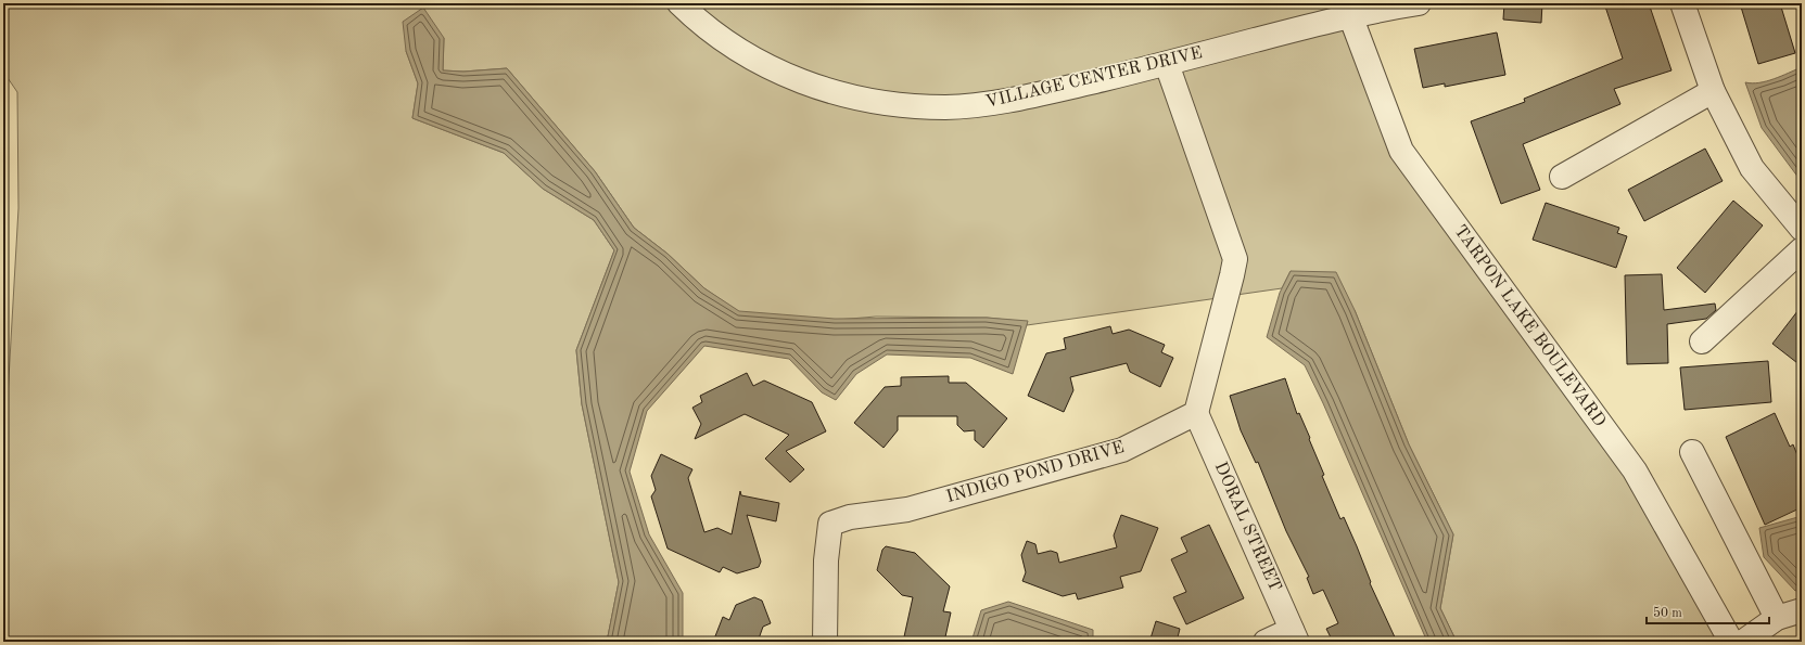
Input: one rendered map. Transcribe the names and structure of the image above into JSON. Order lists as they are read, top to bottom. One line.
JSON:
{"streets":{"street":["VILLAGE CENTER DRIVE","TARPON LAKE BOULEVARD","INDIGO POND DRIVE","DORAL STREET"]},"crossings":[["VILLAGE CENTER DRIVE","TARPON LAKE BOULEVARD"],["INDIGO POND DRIVE","DORAL STREET"]],"scale_bar":"50 m"}
